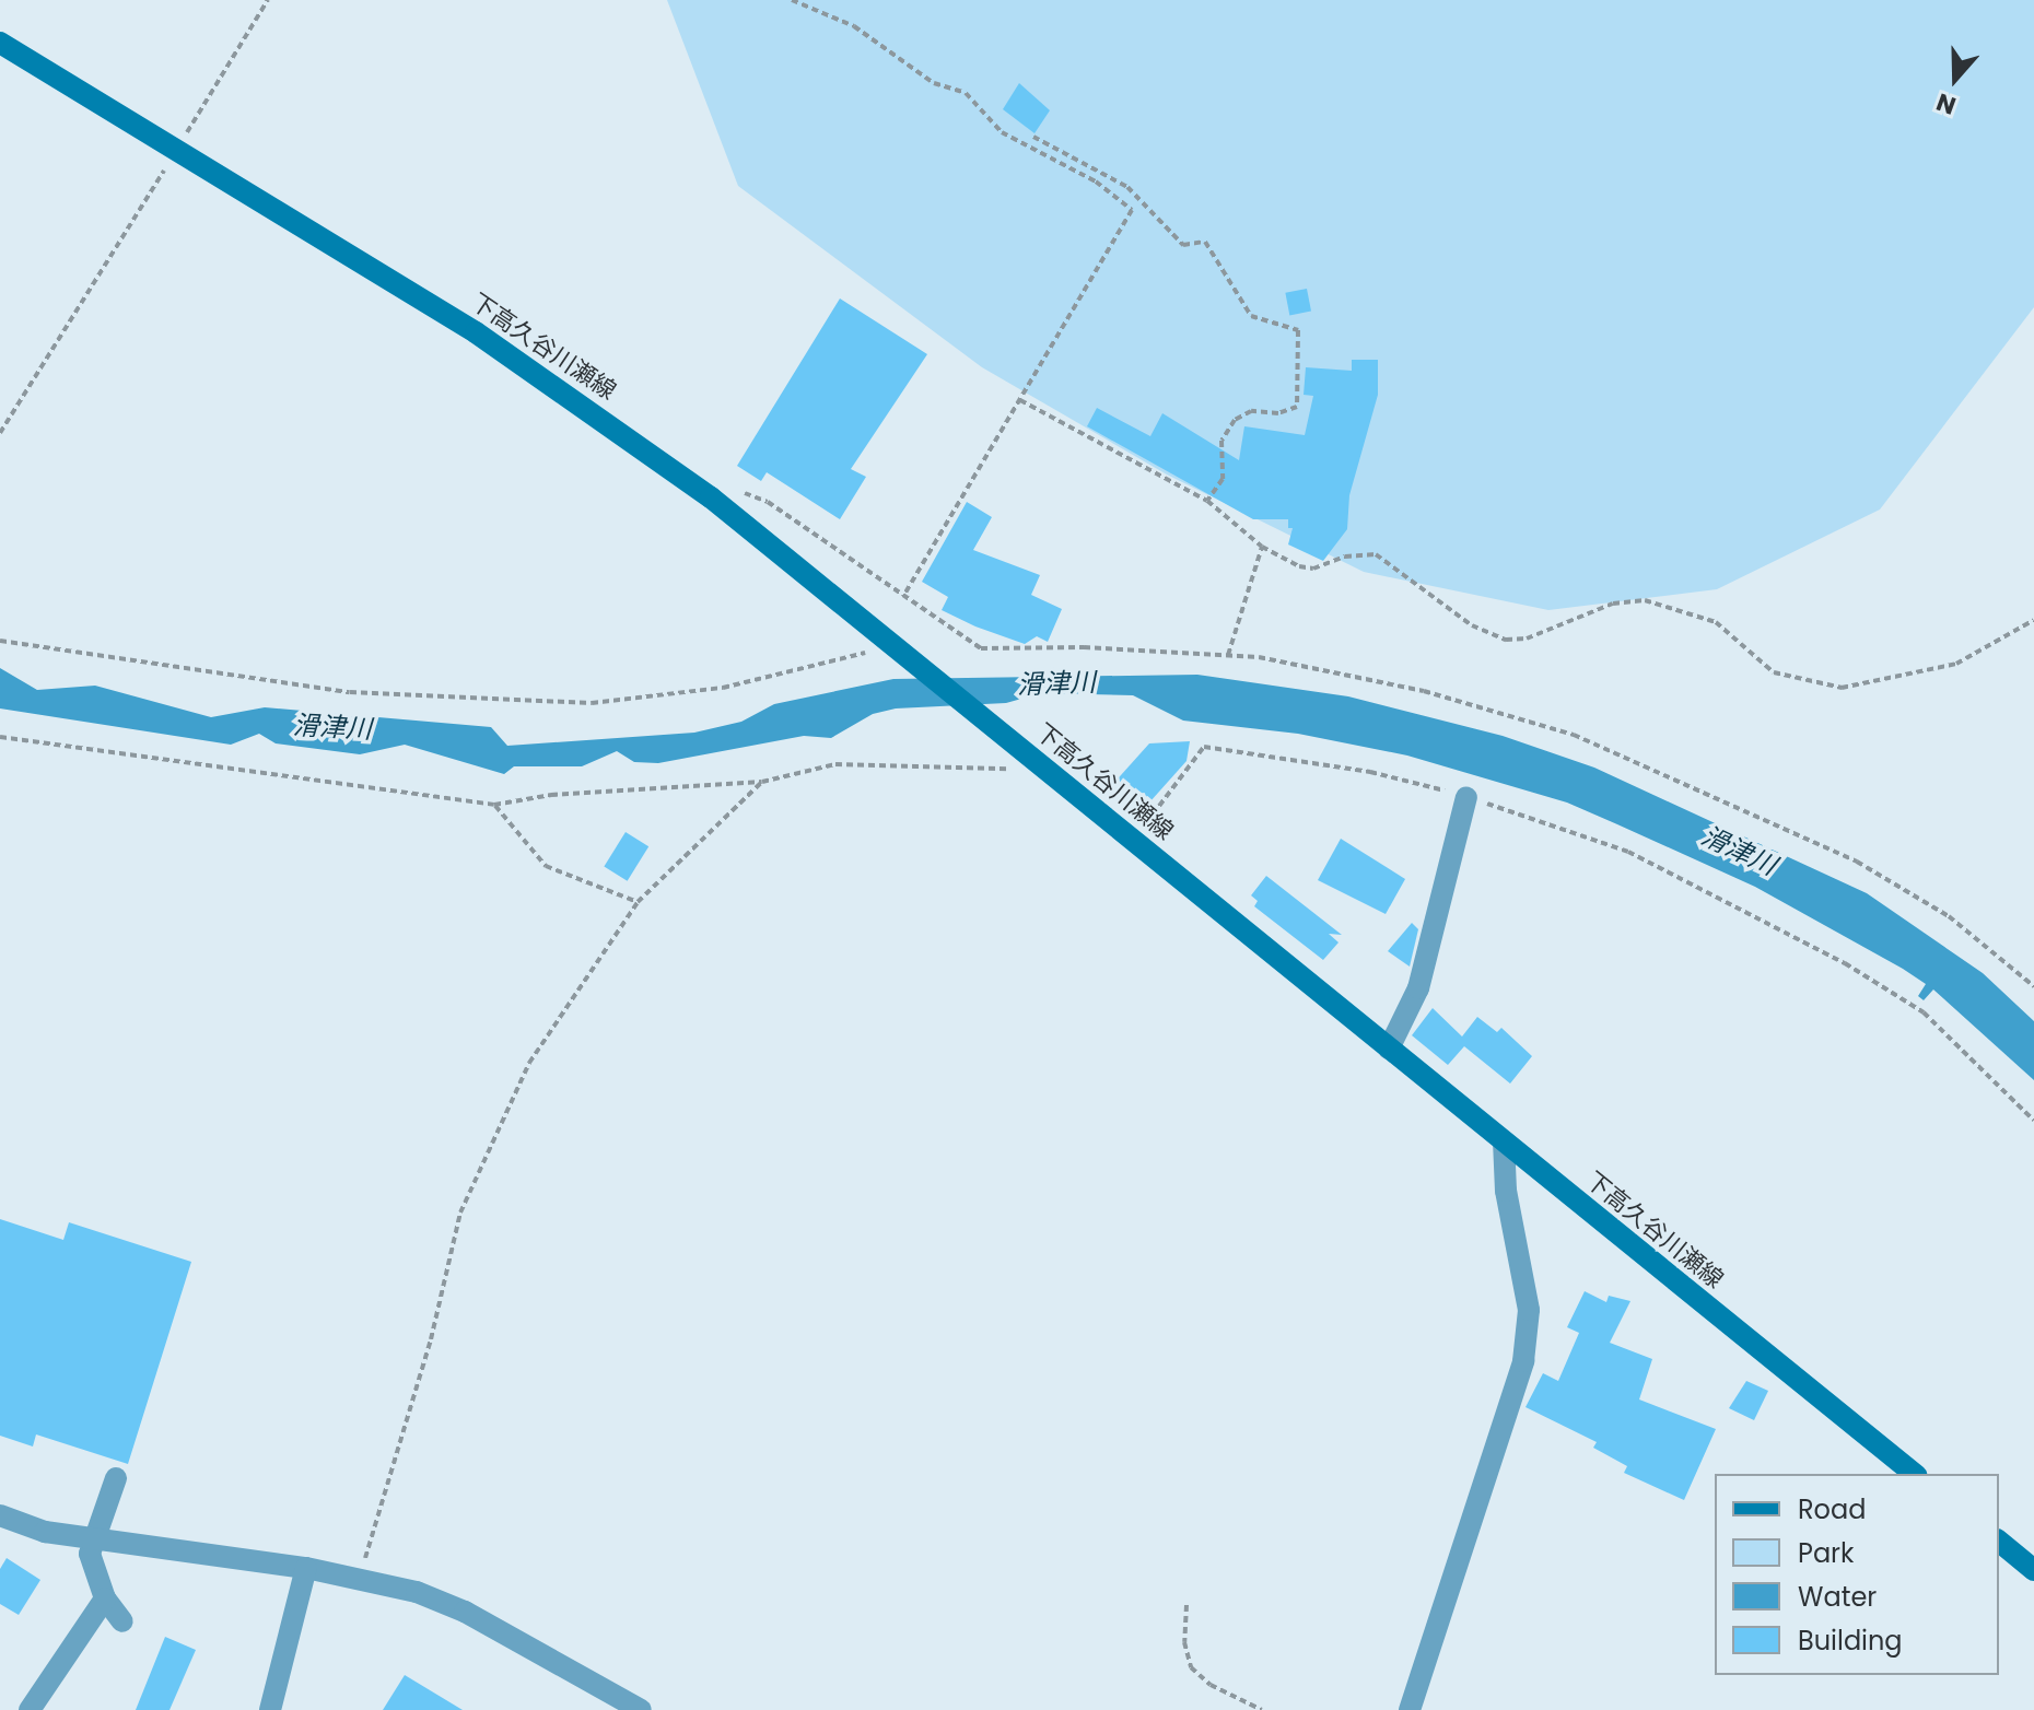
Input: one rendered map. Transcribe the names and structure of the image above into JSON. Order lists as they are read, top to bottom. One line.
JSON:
{"streets":{"main road":["下高久谷川瀬線"]},"water":["滑津川"],"legend":["Road","Park","Water","Building"],"north":"bottom"}
